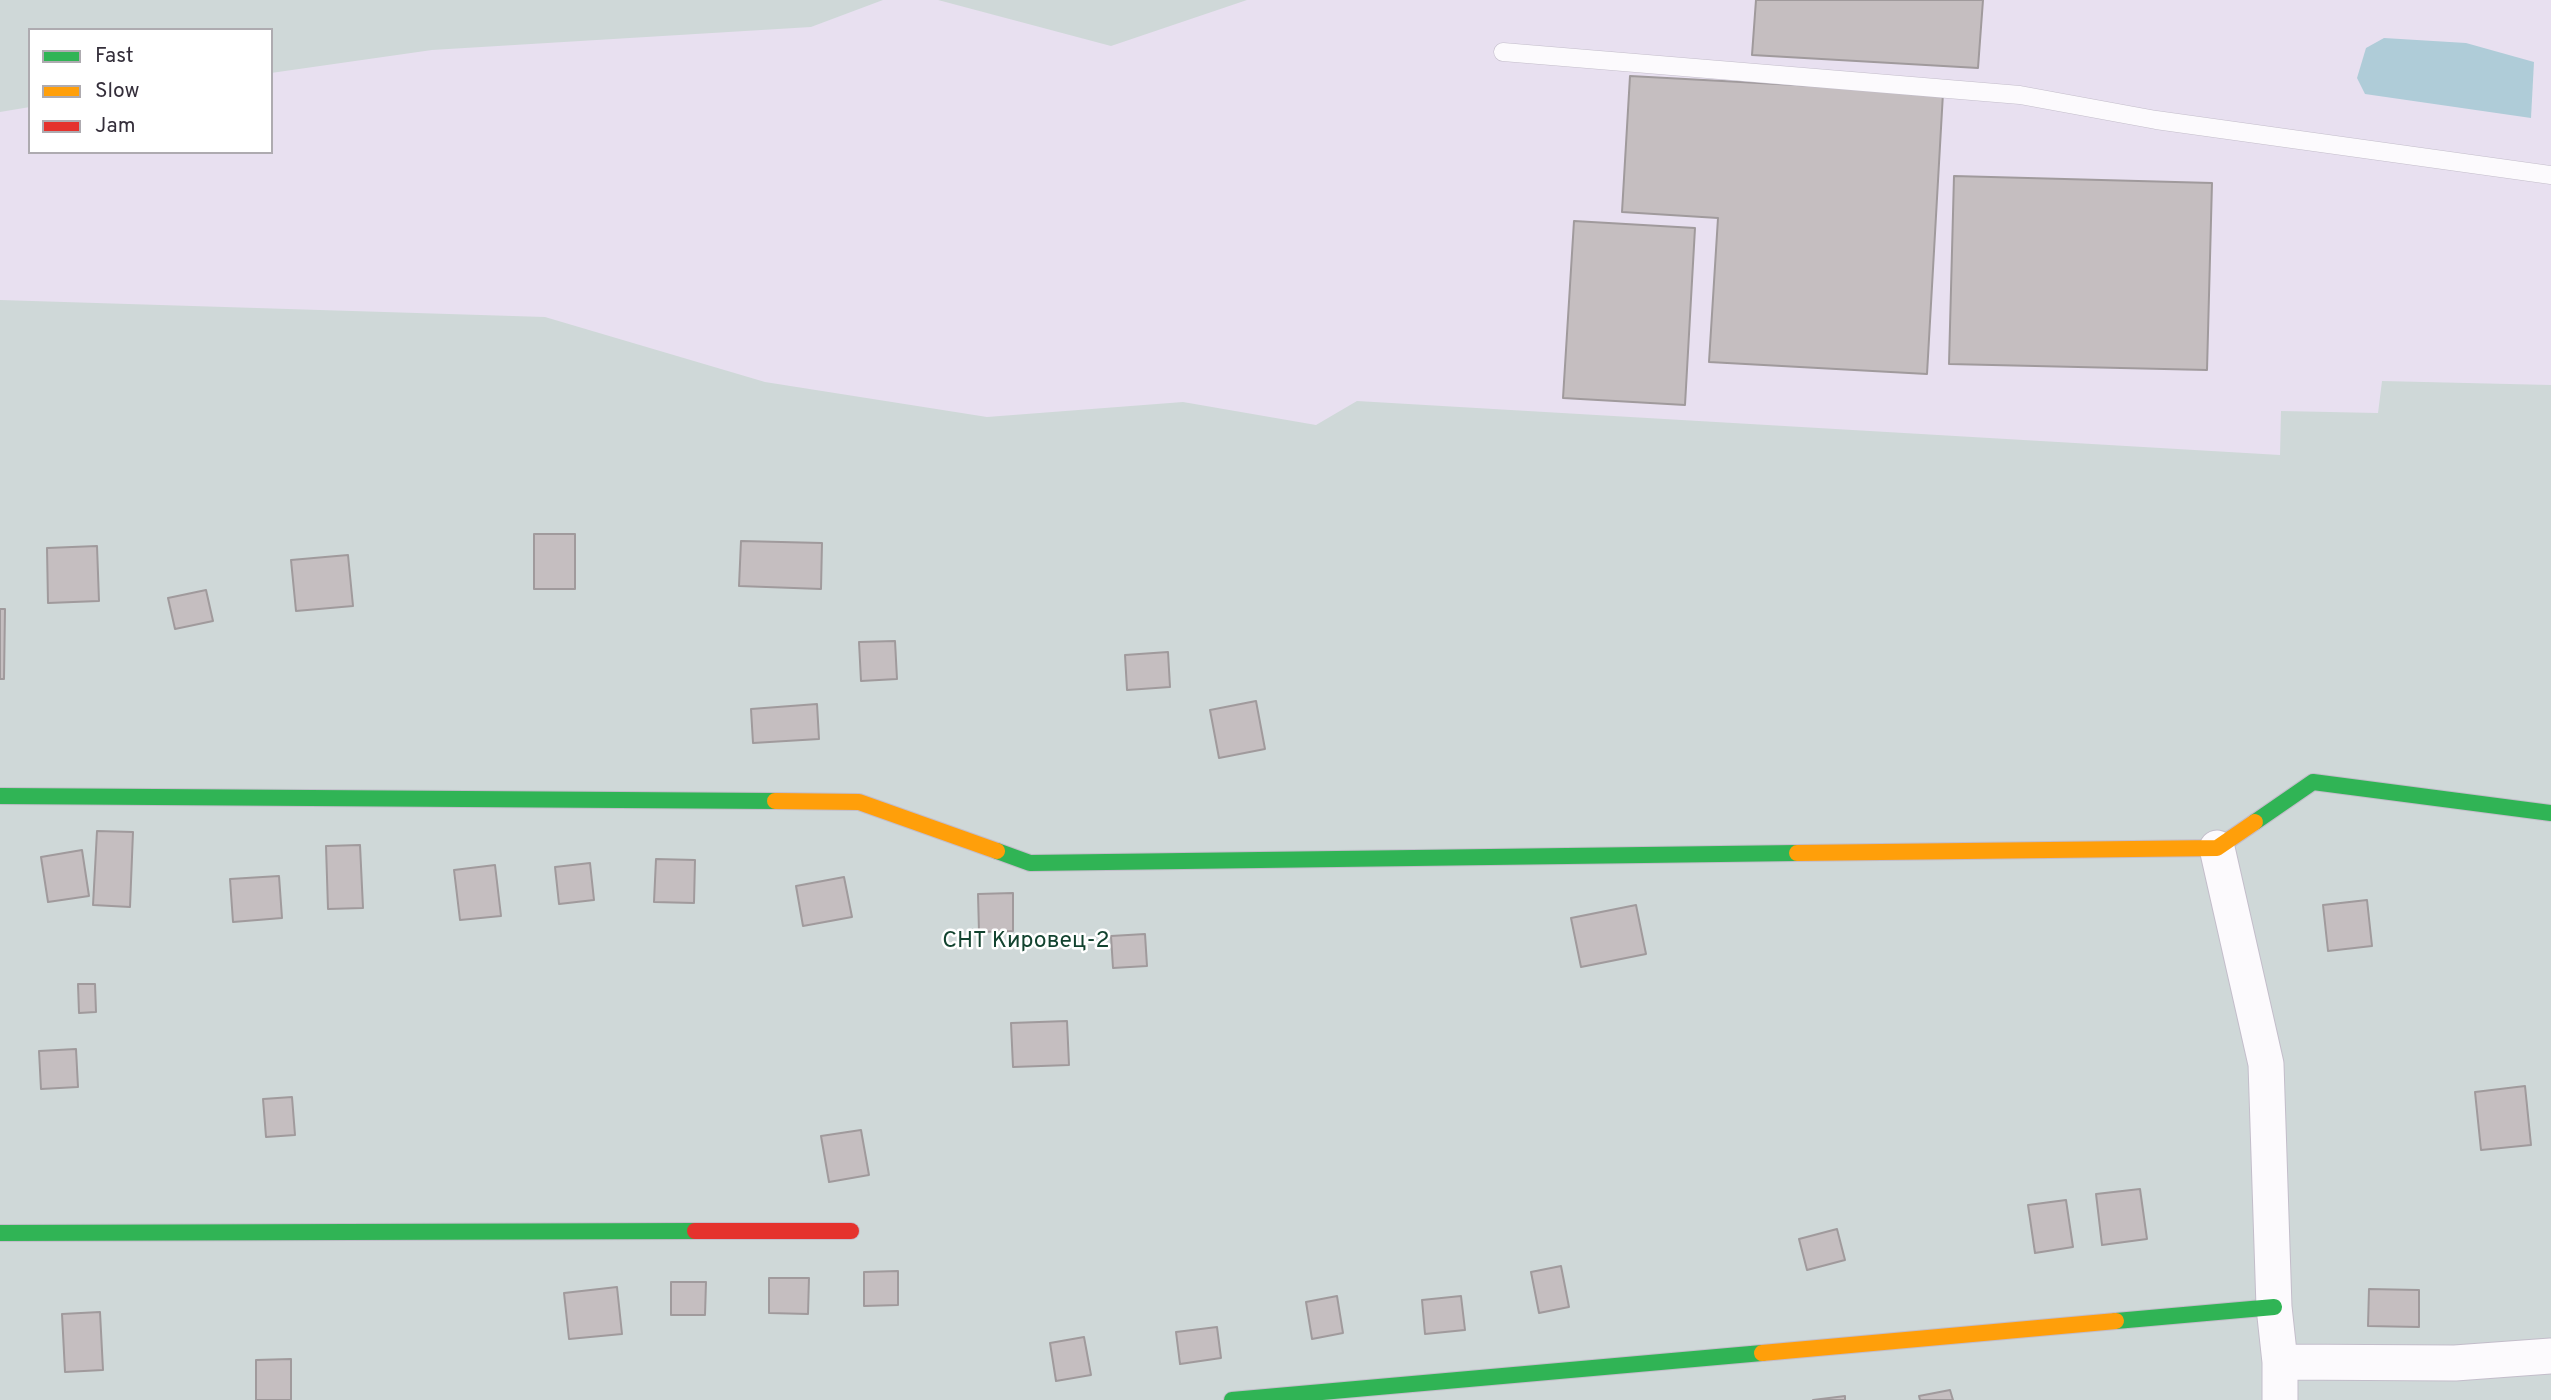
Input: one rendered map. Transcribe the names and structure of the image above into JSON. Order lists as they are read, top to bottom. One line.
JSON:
{"parks":["СНТ Кировец-2"],"legend":["Fast","Slow","Jam"]}
